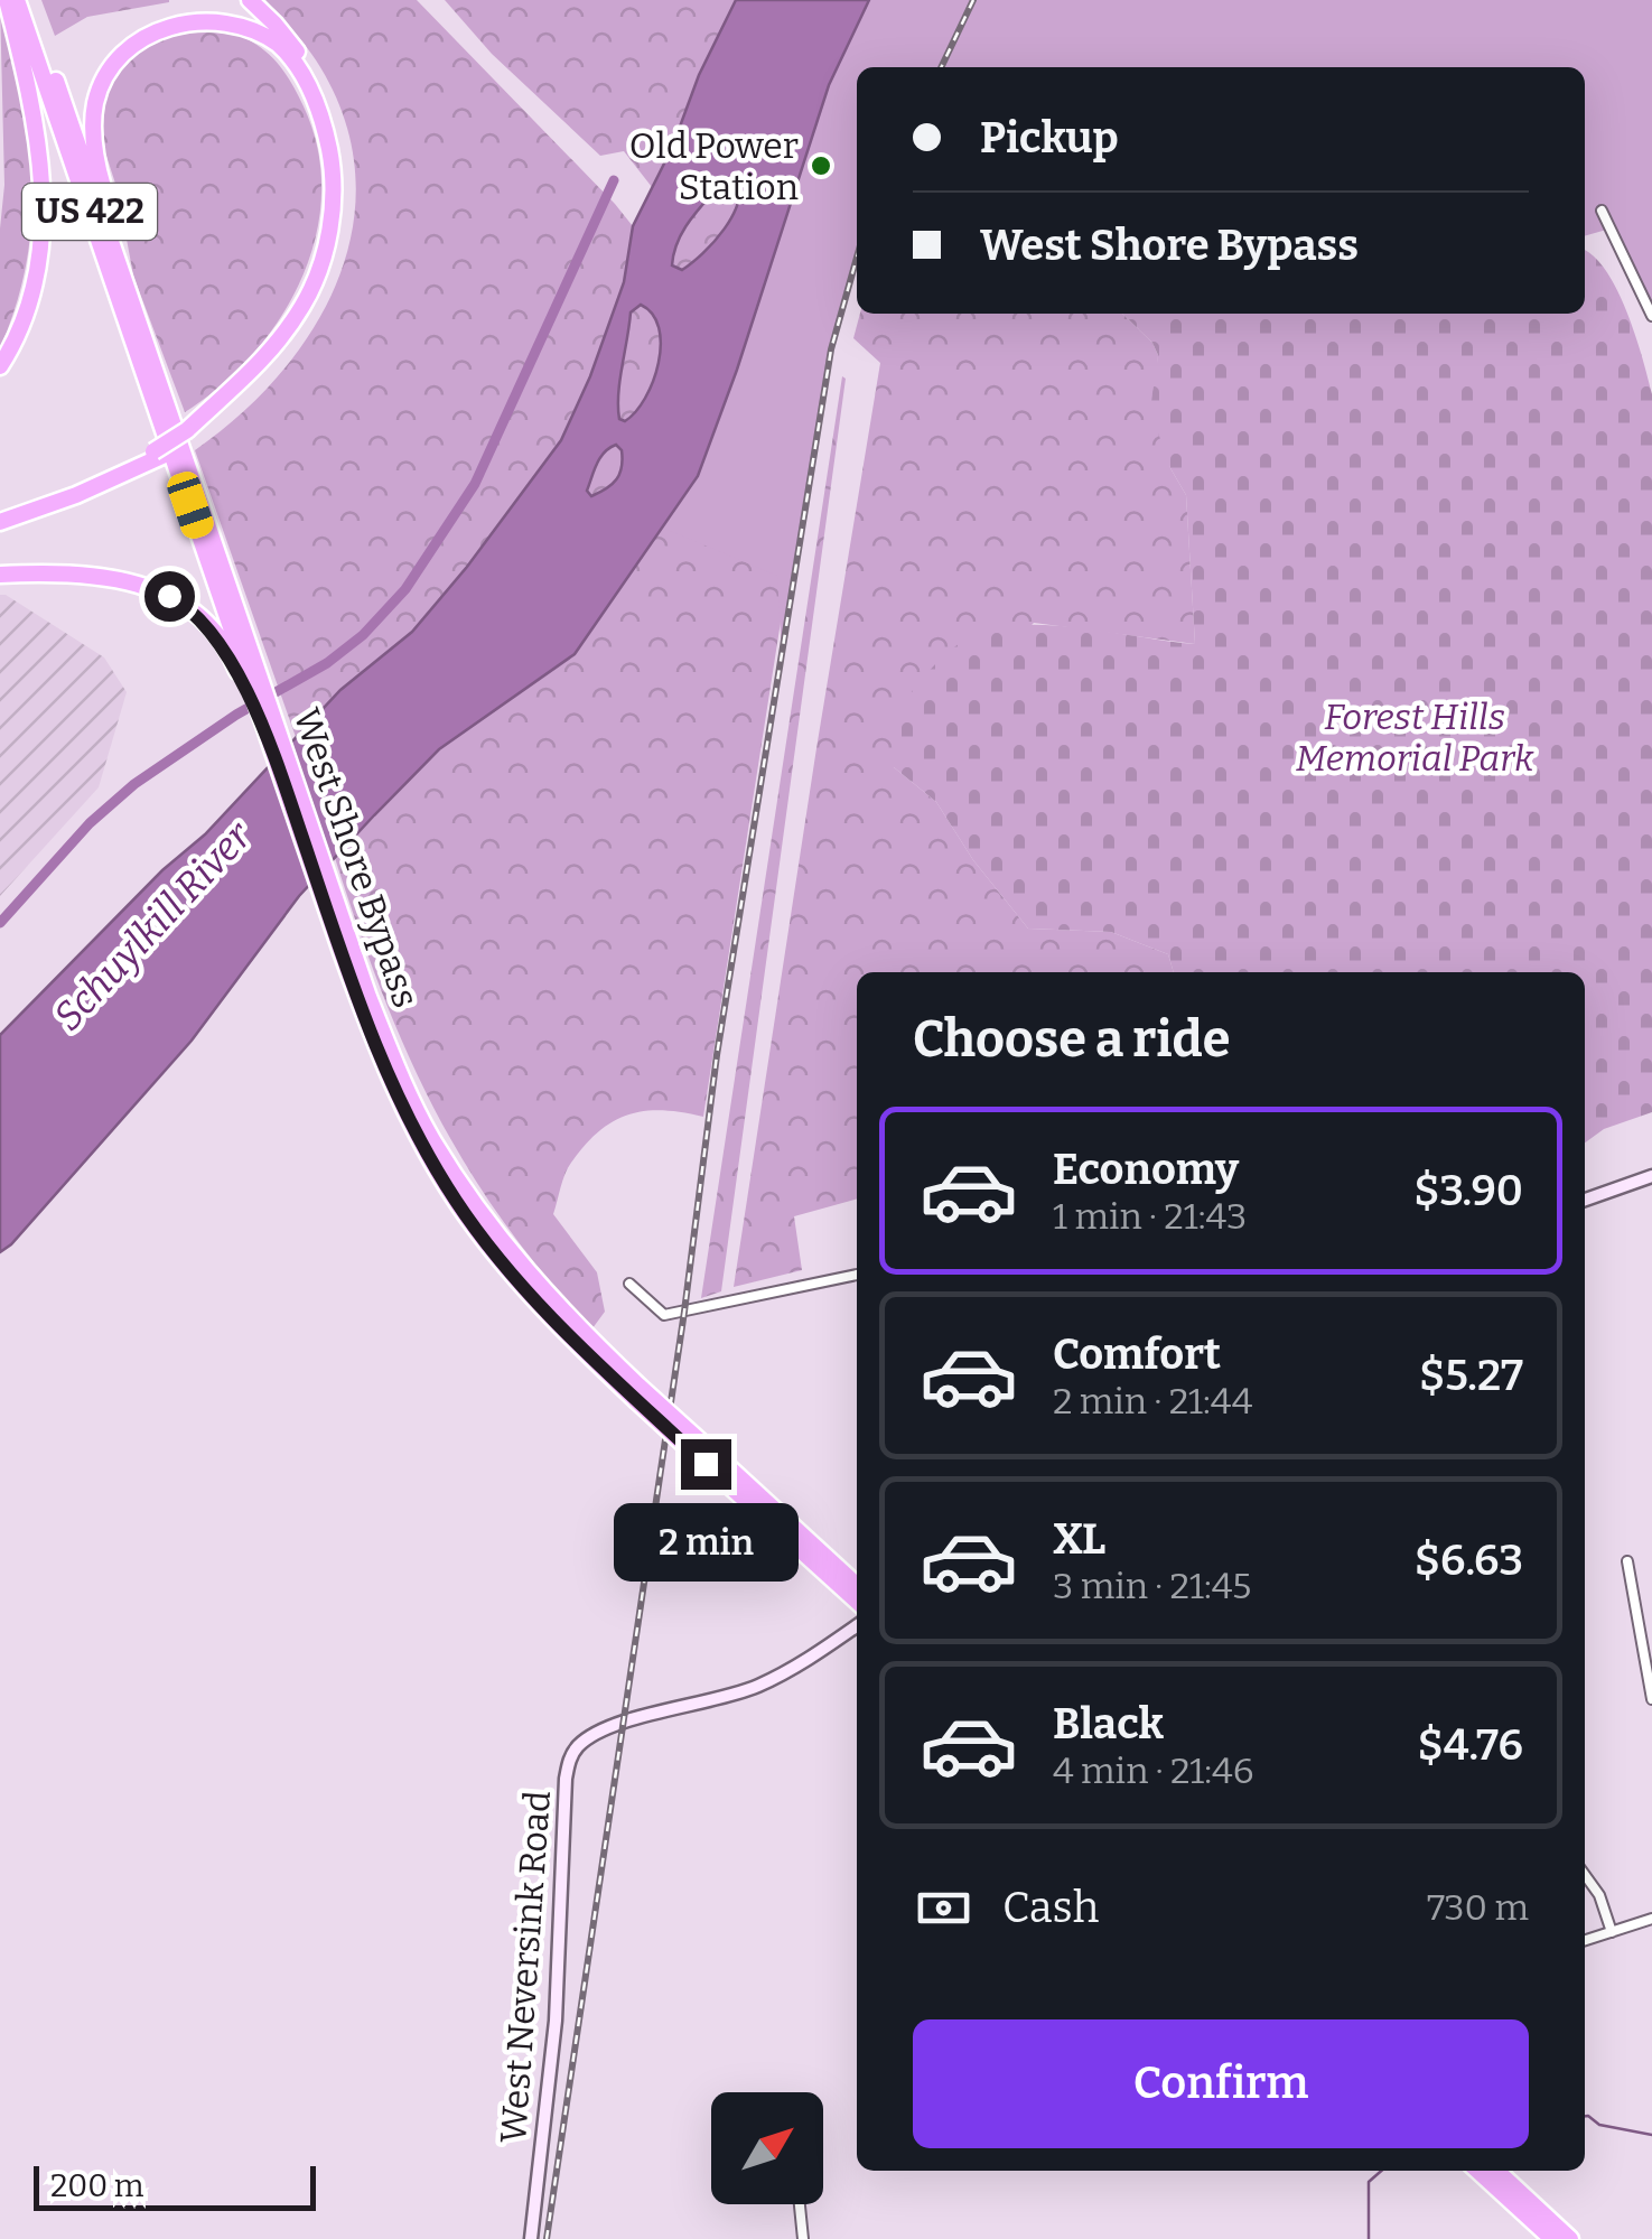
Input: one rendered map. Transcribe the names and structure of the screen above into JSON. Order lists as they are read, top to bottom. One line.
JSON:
{"streets":{"highway":["US 422","West Shore Bypass"],"street":["West Neversink Road"]},"water":["Schuylkill River"],"parks":["Forest Hills Memorial Park"],"places":["Old Power Station"],"scale_bar":"200 m","north":"top right","page":{"banner":["Pickup","West Shore Bypass"],"heading":"Choose a ride","list":[{"name":"Economy","note":"1 min · 21:43","value":"$3.90"},{"name":"Comfort","note":"2 min · 21:44","value":"$5.27"},{"name":"XL","note":"3 min · 21:45","value":"$6.63"},{"name":"Black","note":"4 min · 21:46","value":"$4.76"}],"bubble":"2 min","pay":["Cash","730 m"],"buttons":"Confirm","scale":"200 m"}}
